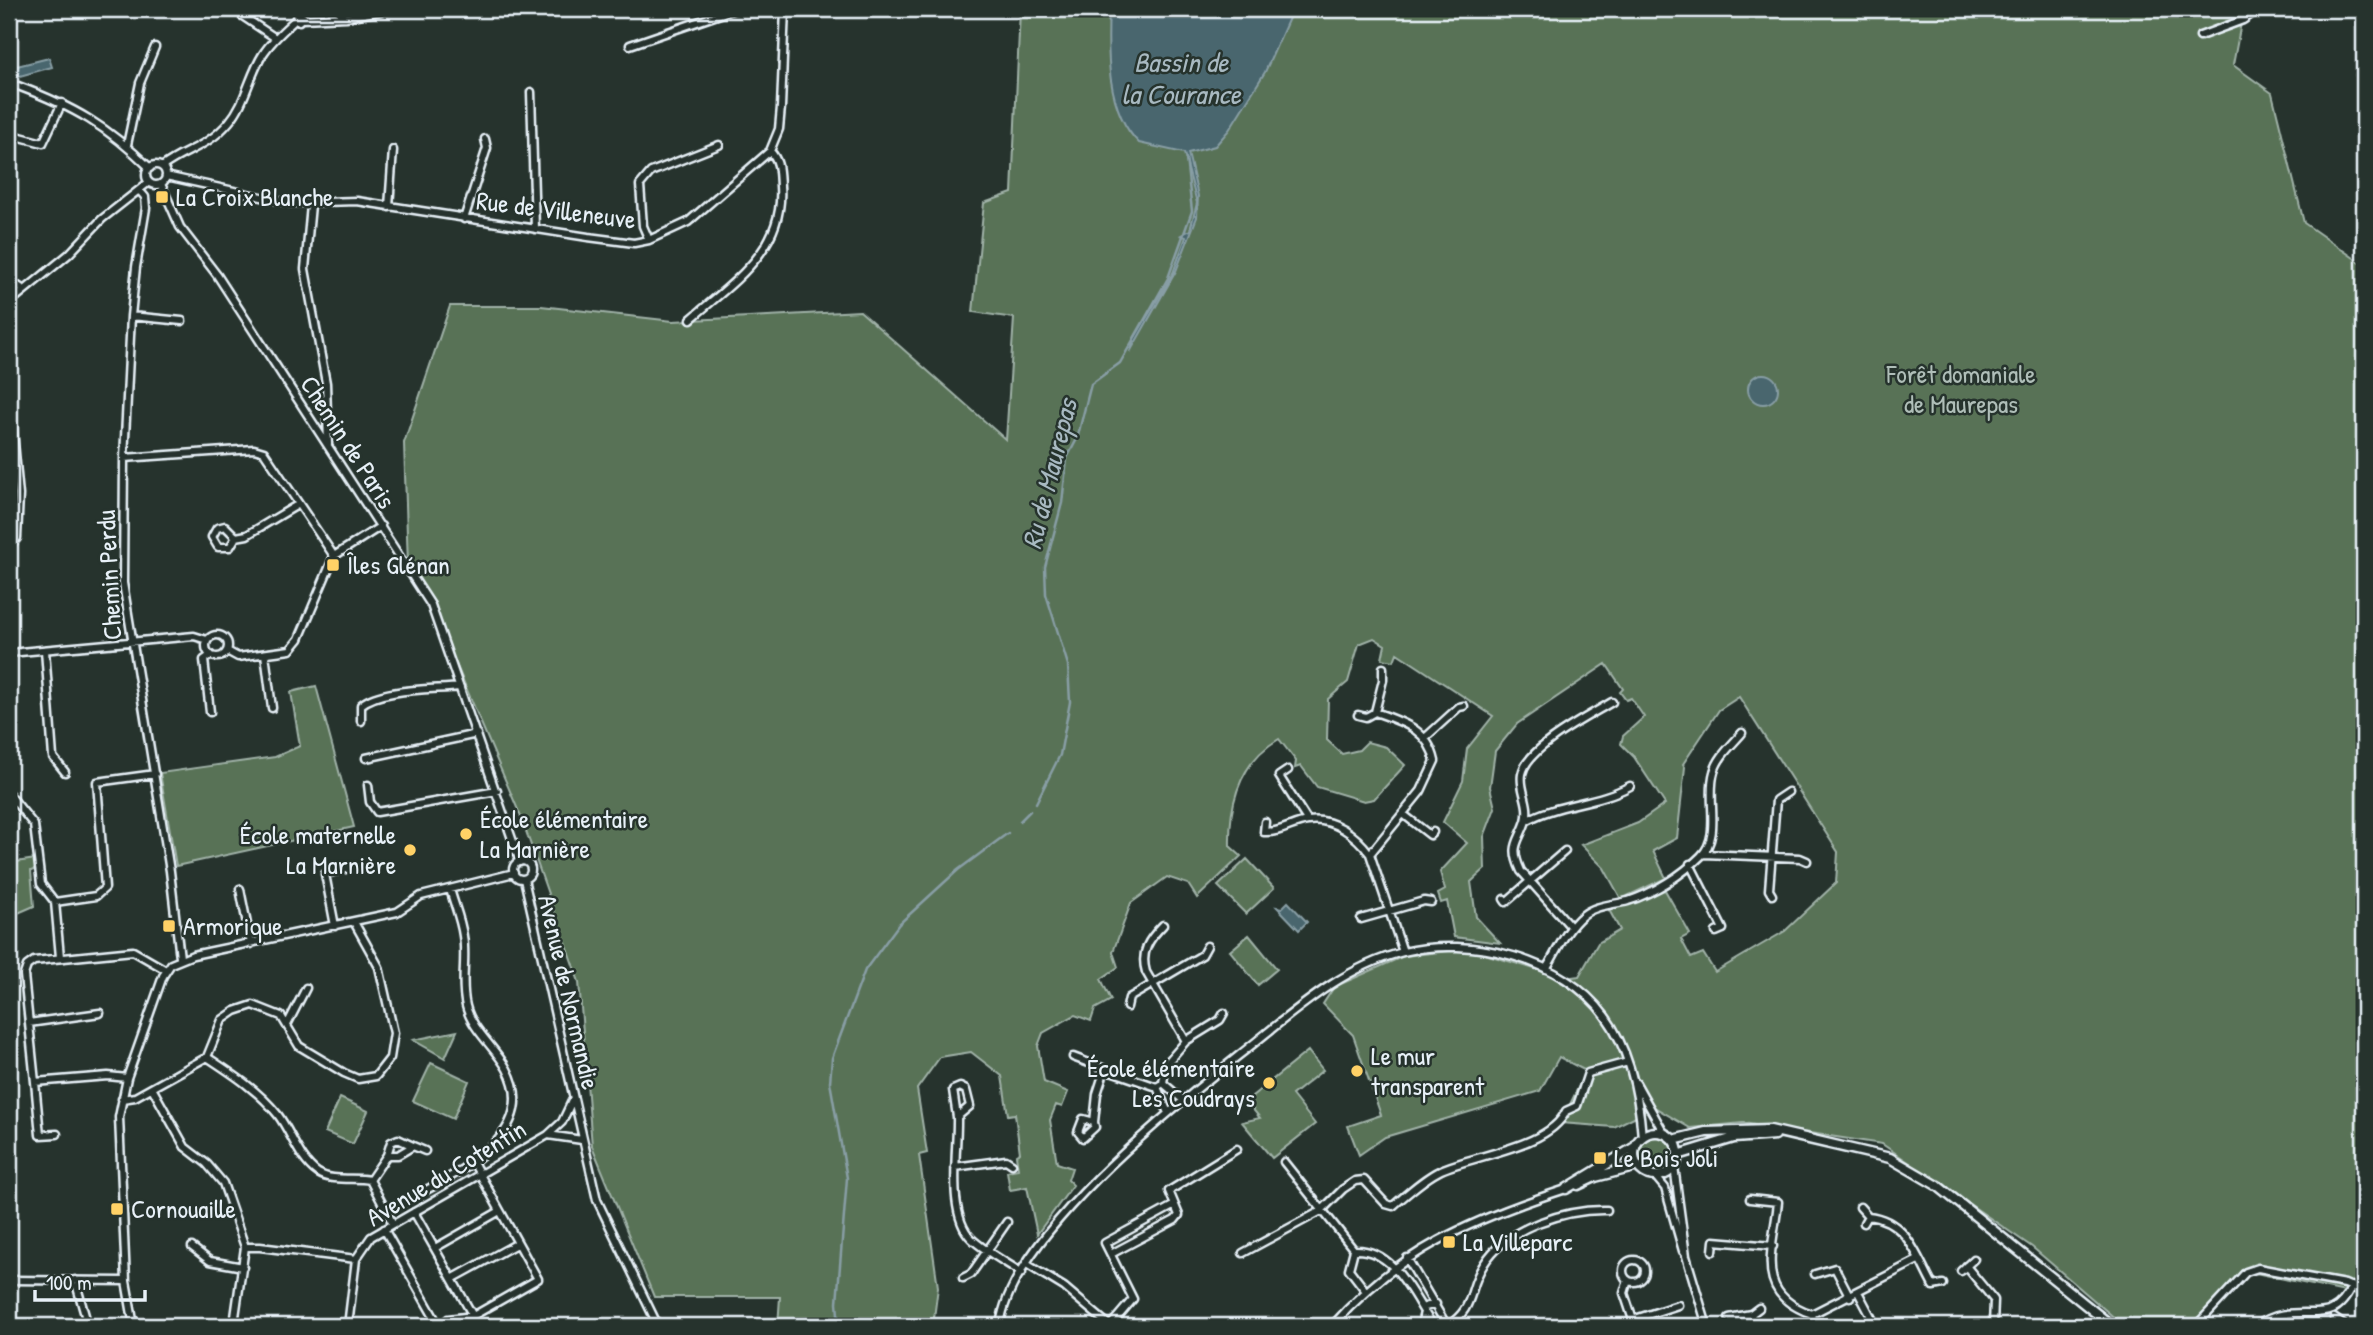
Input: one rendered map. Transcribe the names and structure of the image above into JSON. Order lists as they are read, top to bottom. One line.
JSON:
{"streets":{"street":["Rue de Villeneuve","Chemin de Paris","Chemin Perdu","Avenue de Normandie","Avenue du Cotentin"]},"crossings":[["Rue de Villeneuve","Chemin de Paris"],["Chemin de Paris","Avenue de Normandie"],["Avenue de Normandie","Avenue du Cotentin"]],"water":["Bassin de la Courance","Ru de Maurepas"],"parks":["Forêt domaniale de Maurepas"],"places":{"transit":["La Croix Blanche","Îles Glénan","Armorique","Le Bois Joli","Cornouaille","La Villeparc"],"other":["École élémentaire La Marnière","École maternelle La Marnière","Le mur transparent","École élémentaire Les Coudrays"]},"scale_bar":"100 m"}
